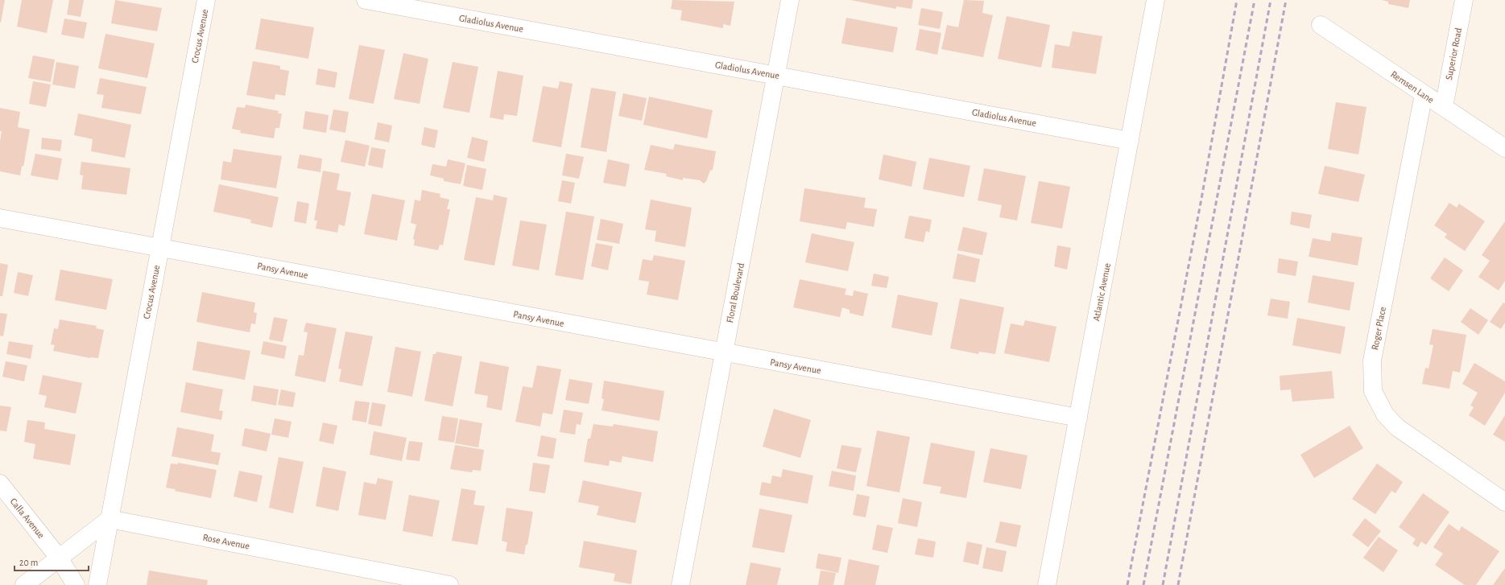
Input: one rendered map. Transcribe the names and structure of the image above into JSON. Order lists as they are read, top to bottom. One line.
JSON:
{"streets":{"street":["Gladiolus Avenue","Crocus Avenue","Superior Road","Remsen Lane","Pansy Avenue","Atlantic Avenue","Floral Boulevard","Roger Place","Calla Avenue","Rose Avenue"]},"crossings":[["Gladiolus Avenue","Atlantic Avenue"],["Gladiolus Avenue","Floral Boulevard"],["Crocus Avenue","Pansy Avenue"],["Crocus Avenue","Rose Avenue"],["Superior Road","Remsen Lane"],["Remsen Lane","Roger Place"],["Pansy Avenue","Atlantic Avenue"],["Pansy Avenue","Floral Boulevard"]],"scale_bar":"20 m"}
